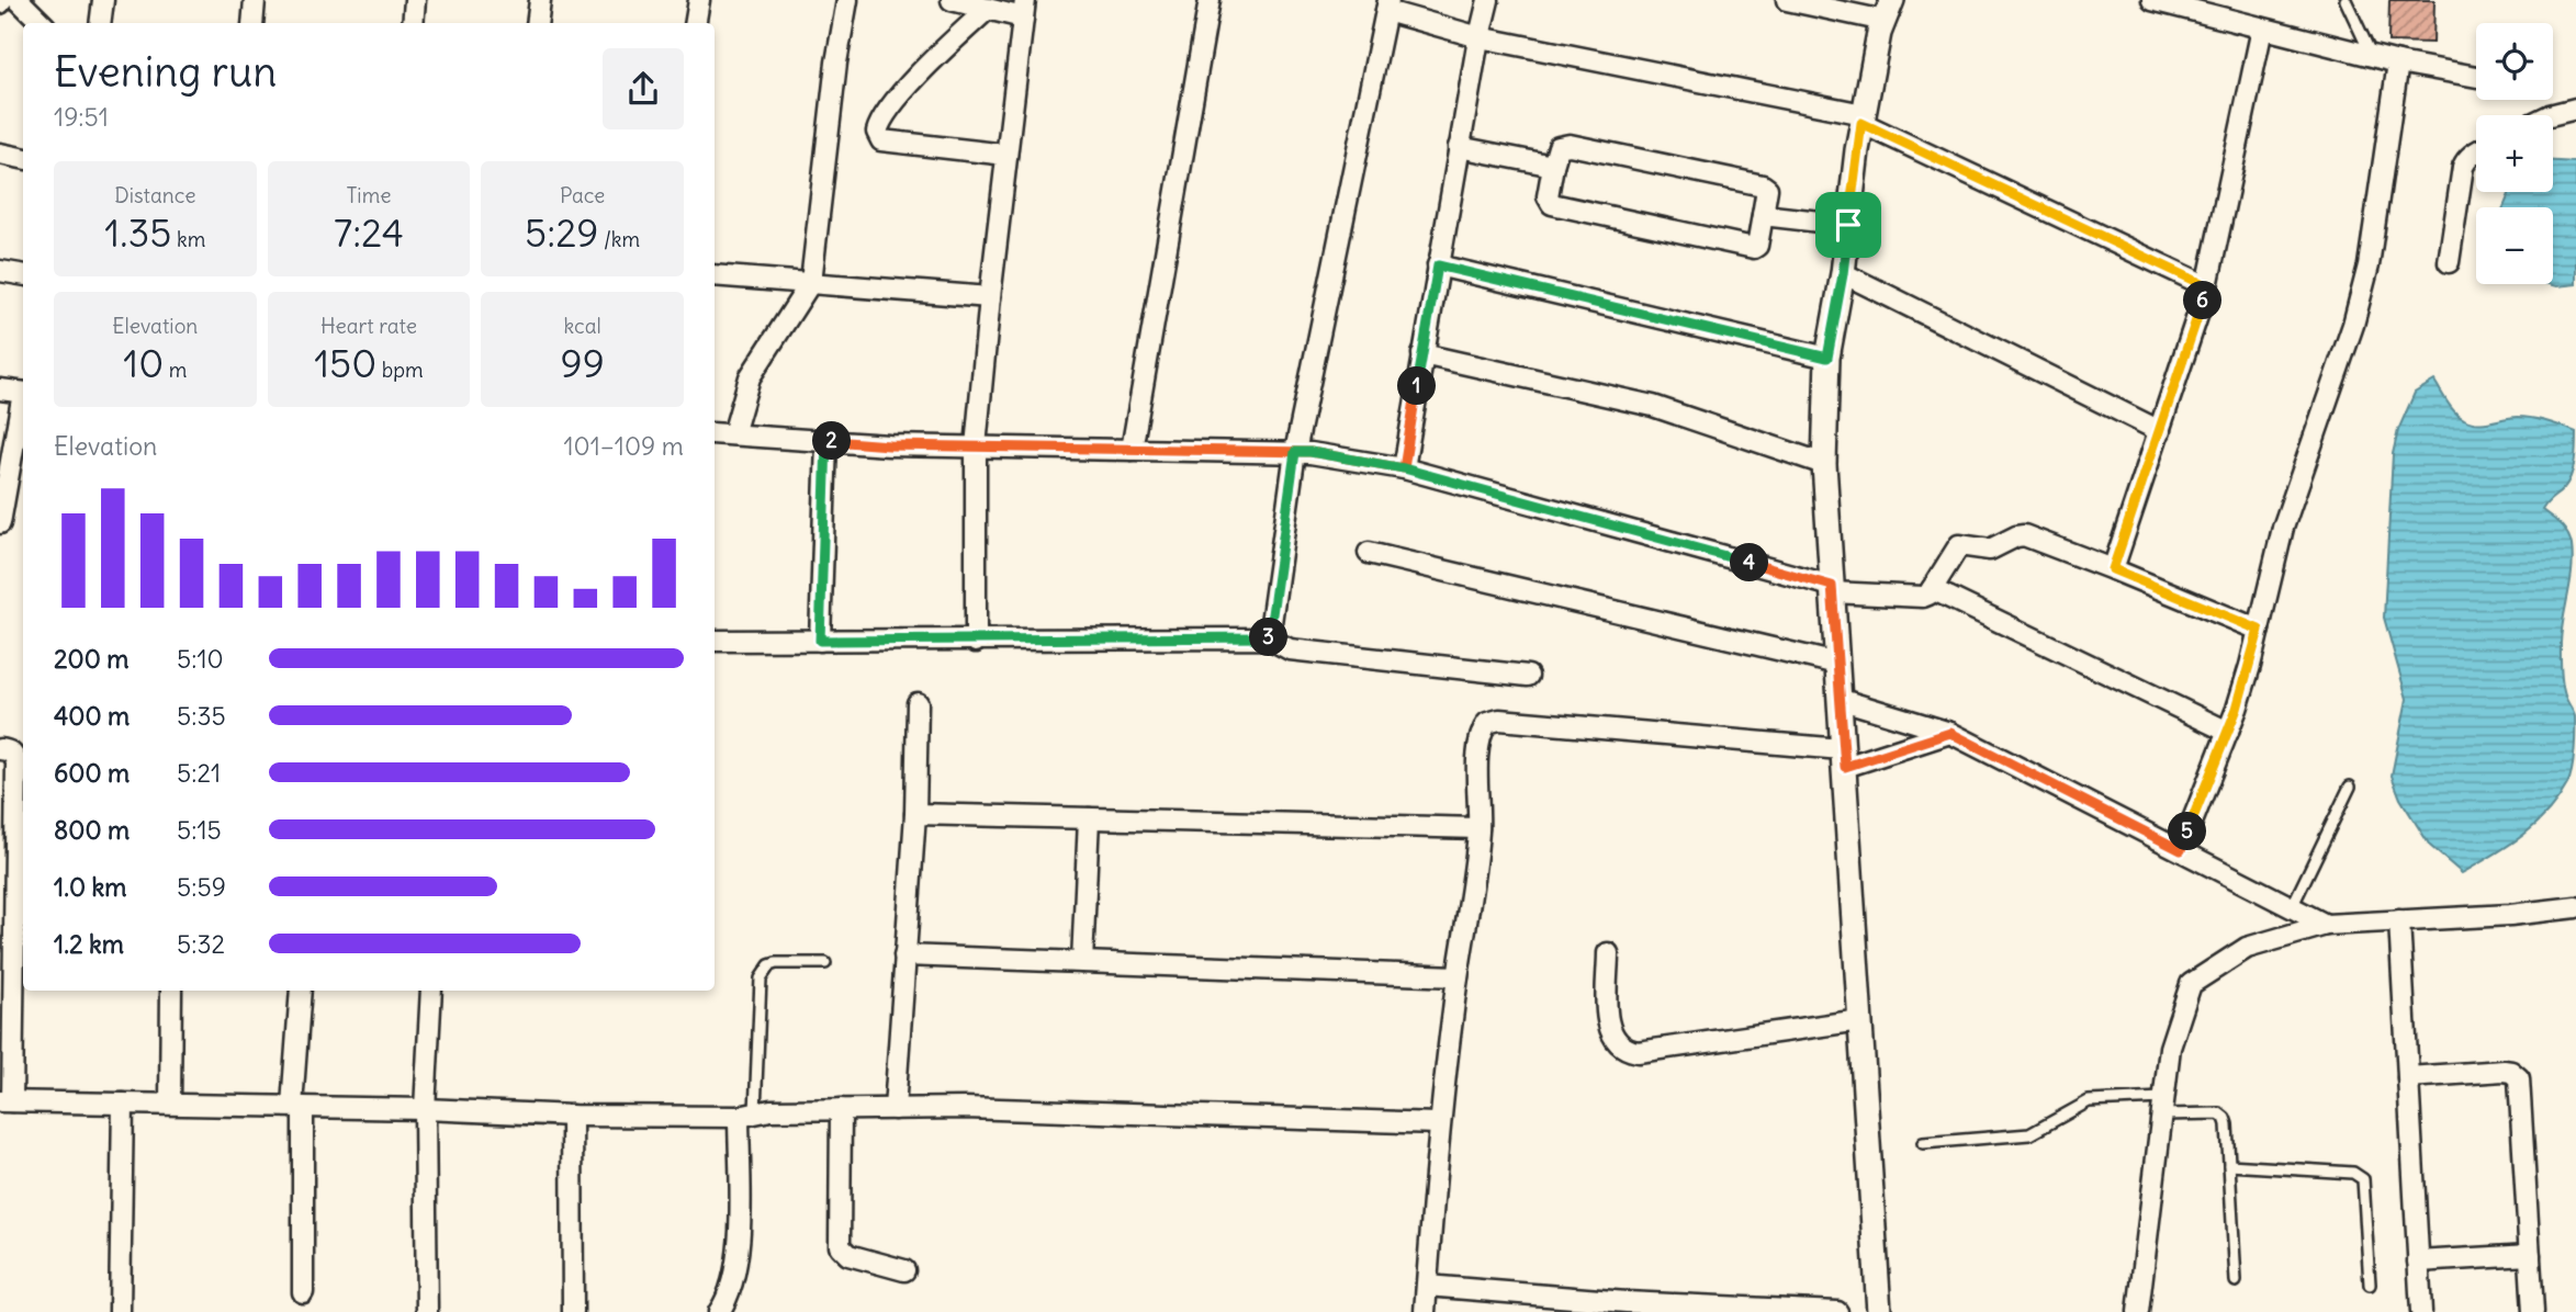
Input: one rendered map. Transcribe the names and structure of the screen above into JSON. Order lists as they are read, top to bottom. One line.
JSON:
{"page":{"map_buttons":["+","−"],"heading":["Evening run","19:51"],"stats":[["Distance","1.35 km"],["Time","7:24"],["Pace","5:29 /km"],["Elevation","10 m"],["Heart rate","150 bpm"],["kcal","99"]],"pins":["6","1","2","4","3","5"],"chart":["Elevation","101–109 m"],"list":[{"name":"200 m","note":"5:10"},{"name":"400 m","note":"5:35"},{"name":"600 m","note":"5:21"},{"name":"800 m","note":"5:15"},{"name":"1.0 km","note":"5:59"},{"name":"1.2 km","note":"5:32"}]}}
